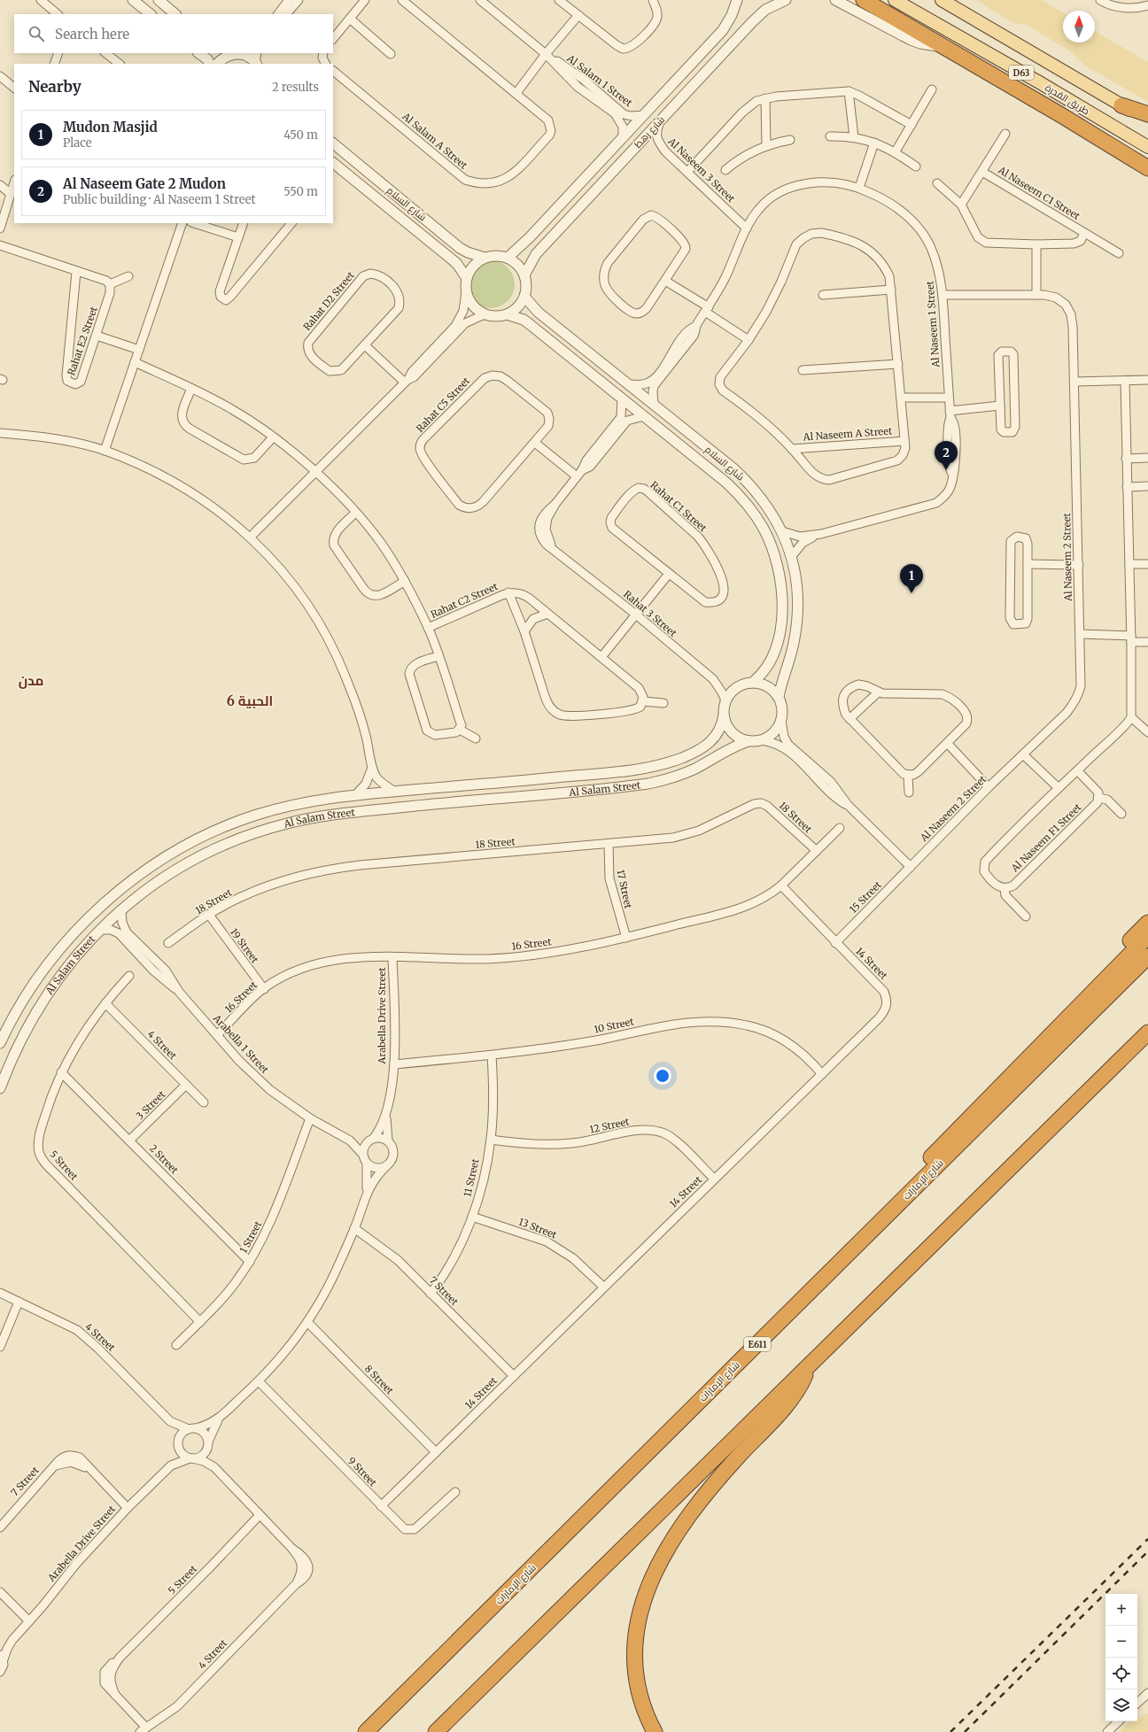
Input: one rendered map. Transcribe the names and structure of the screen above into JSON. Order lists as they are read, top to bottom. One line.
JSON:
{"streets":{"highway":["شارع الإمارات","E611"],"main road":["D63","طريق القدرة"],"street":["Al Salam 1 Street","شارع رهط","Al Salam A Street","Al Naseem 3 Street","Al Naseem C1 Street","شارع السلام","Rahat D2 Street","Al Naseem 1 Street","Rahat E2 Street","Rahat C5 Street","Al Naseem A Street","Rahat C1 Street","Al Naseem 2 Street","Rahat C2 Street","Rahat 3 Street","Al Salam Street","18 Street","Al Naseem F1 Street","17 Street","15 Street","16 Street","19 Street","14 Street","Arabella Drive Street","10 Street","Arabella 1 Street","4 Street","3 Street","12 Street","2 Street","5 Street","11 Street","13 Street","1 Street","7 Street","8 Street","9 Street"]},"crossings":[["Al Salam 1 Street","شارع رهط"],["شارع رهط","Al Naseem 3 Street"],["شارع رهط","شارع السلام"],["Al Naseem 3 Street","Al Naseem 1 Street"],["شارع السلام","Al Naseem 1 Street"],["شارع السلام","Rahat 3 Street"],["شارع السلام","Al Salam Street"],["Al Naseem 1 Street","Al Naseem 2 Street"],["Al Naseem 2 Street","15 Street"],["Rahat 3 Street","Al Salam Street"],["Al Salam Street","Arabella 1 Street"],["18 Street","17 Street"],["18 Street","16 Street"],["18 Street","19 Street"],["17 Street","16 Street"],["15 Street","14 Street"],["16 Street","19 Street"],["16 Street","14 Street"],["16 Street","Arabella Drive Street"],["16 Street","Arabella 1 Street"],["14 Street","10 Street"],["14 Street","12 Street"],["14 Street","13 Street"],["14 Street","7 Street"],["14 Street","8 Street"],["14 Street","9 Street"],["Arabella Drive Street","10 Street"],["Arabella Drive Street","7 Street"],["10 Street","11 Street"],["Arabella 1 Street","1 Street"],["4 Street","3 Street"],["4 Street","5 Street"],["3 Street","2 Street"],["12 Street","11 Street"],["2 Street","5 Street"],["2 Street","1 Street"],["5 Street","1 Street"],["11 Street","13 Street"],["11 Street","7 Street"]],"districts":["مدن","الحبية 6"],"north":"top","page":{"search":"Search here","heading":["Nearby","2 results"],"list":[{"mark":"1","name":"Mudon Masjid","note":"Place","value":"450 m"},{"mark":"2","name":"Al Naseem Gate 2 Mudon","note":"Public building · Al Naseem 1 Street","value":"550 m"}],"pins":["2","1"],"map_buttons":["+","−"]}}
